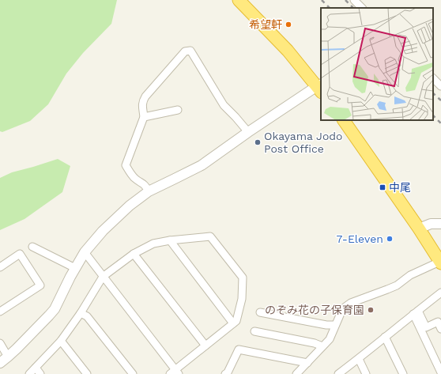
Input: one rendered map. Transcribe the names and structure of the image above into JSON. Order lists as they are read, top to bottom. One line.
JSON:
{"places":{"other":["希望軒","Okayama Jodo Post Office","7-Eleven","のぞみ花の子保育園"],"transit":["中尾"]}}
